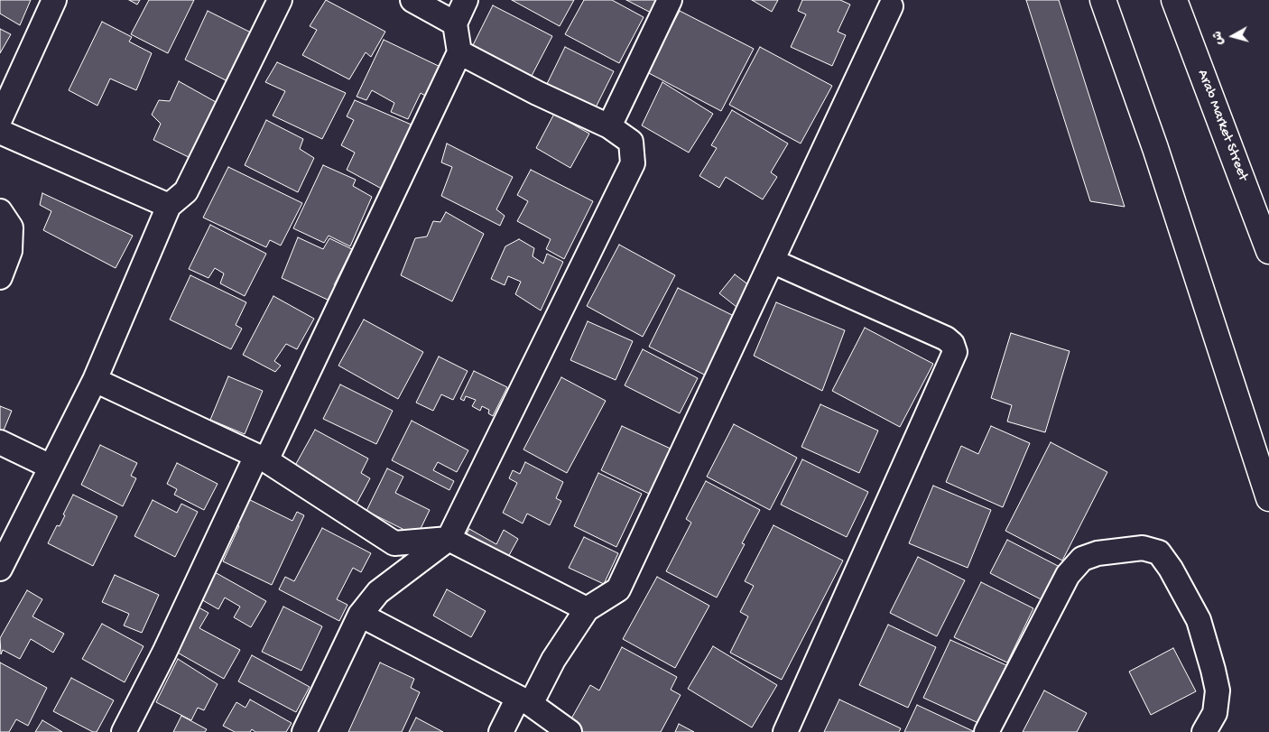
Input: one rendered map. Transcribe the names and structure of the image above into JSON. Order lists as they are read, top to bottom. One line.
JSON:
{"streets":{"main road":["Arab Market Street"]},"north":"left"}
